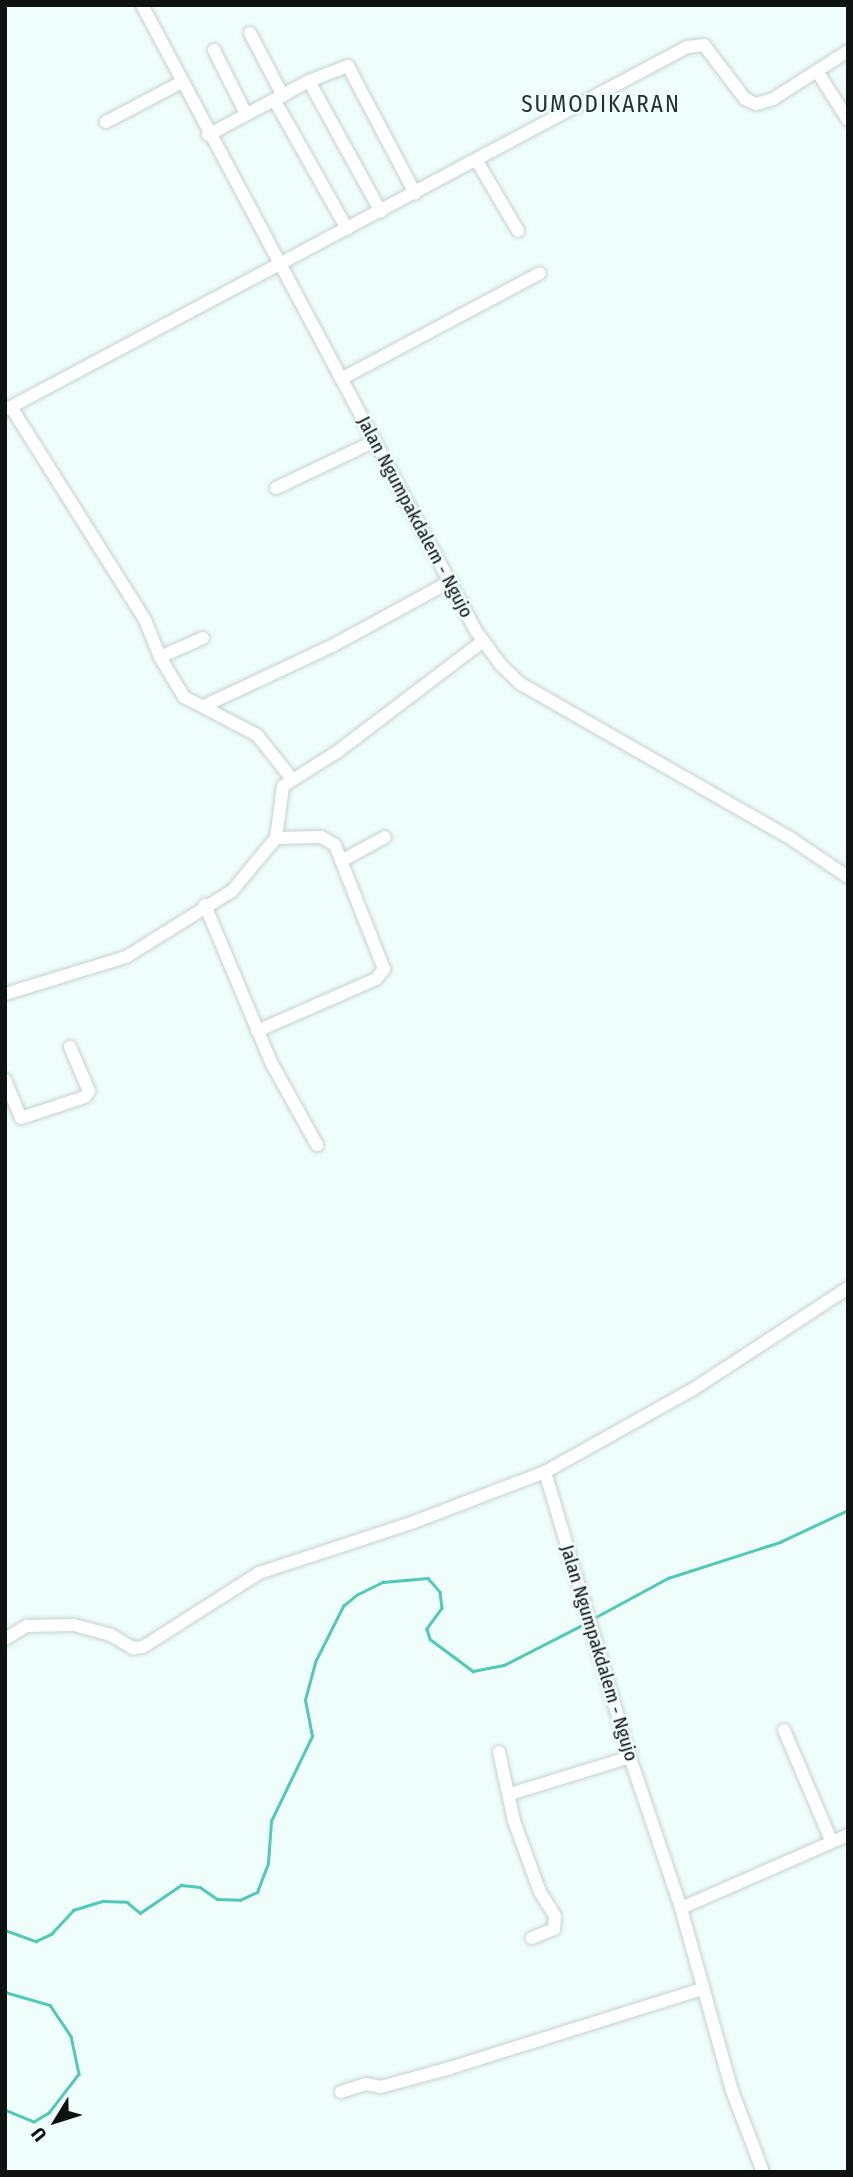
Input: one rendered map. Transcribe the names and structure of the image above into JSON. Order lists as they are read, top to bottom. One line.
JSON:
{"streets":{"street":["Jalan Ngumpakdalem - Ngujo"]},"districts":["SUMODIKARAN"],"north":"bottom left"}
